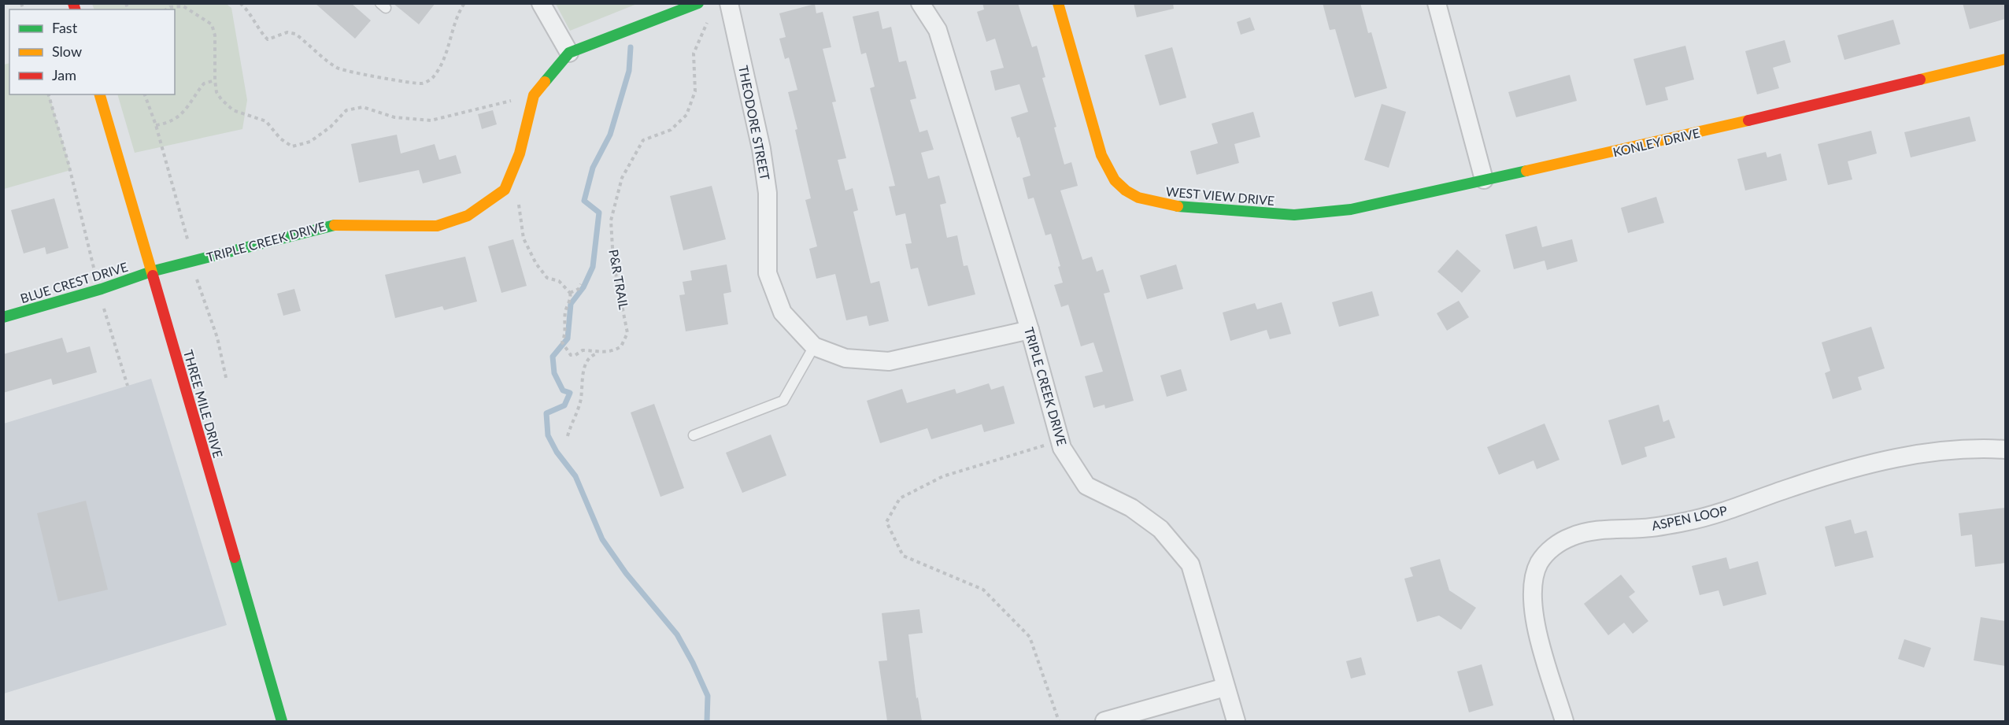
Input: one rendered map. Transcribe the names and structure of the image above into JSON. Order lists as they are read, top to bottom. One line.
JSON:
{"streets":{"street":["THEODORE STREET","KONLEY DRIVE","WEST VIEW DRIVE","TRIPLE CREEK DRIVE","BLUE CREST DRIVE","THREE MILE DRIVE","ASPEN LOOP"],"path":["P&R TRAIL"]},"crossings":[["THEODORE STREET","TRIPLE CREEK DRIVE"],["KONLEY DRIVE","WEST VIEW DRIVE"],["TRIPLE CREEK DRIVE","BLUE CREST DRIVE"],["TRIPLE CREEK DRIVE","THREE MILE DRIVE"],["BLUE CREST DRIVE","THREE MILE DRIVE"]],"legend":["Fast","Slow","Jam"]}
